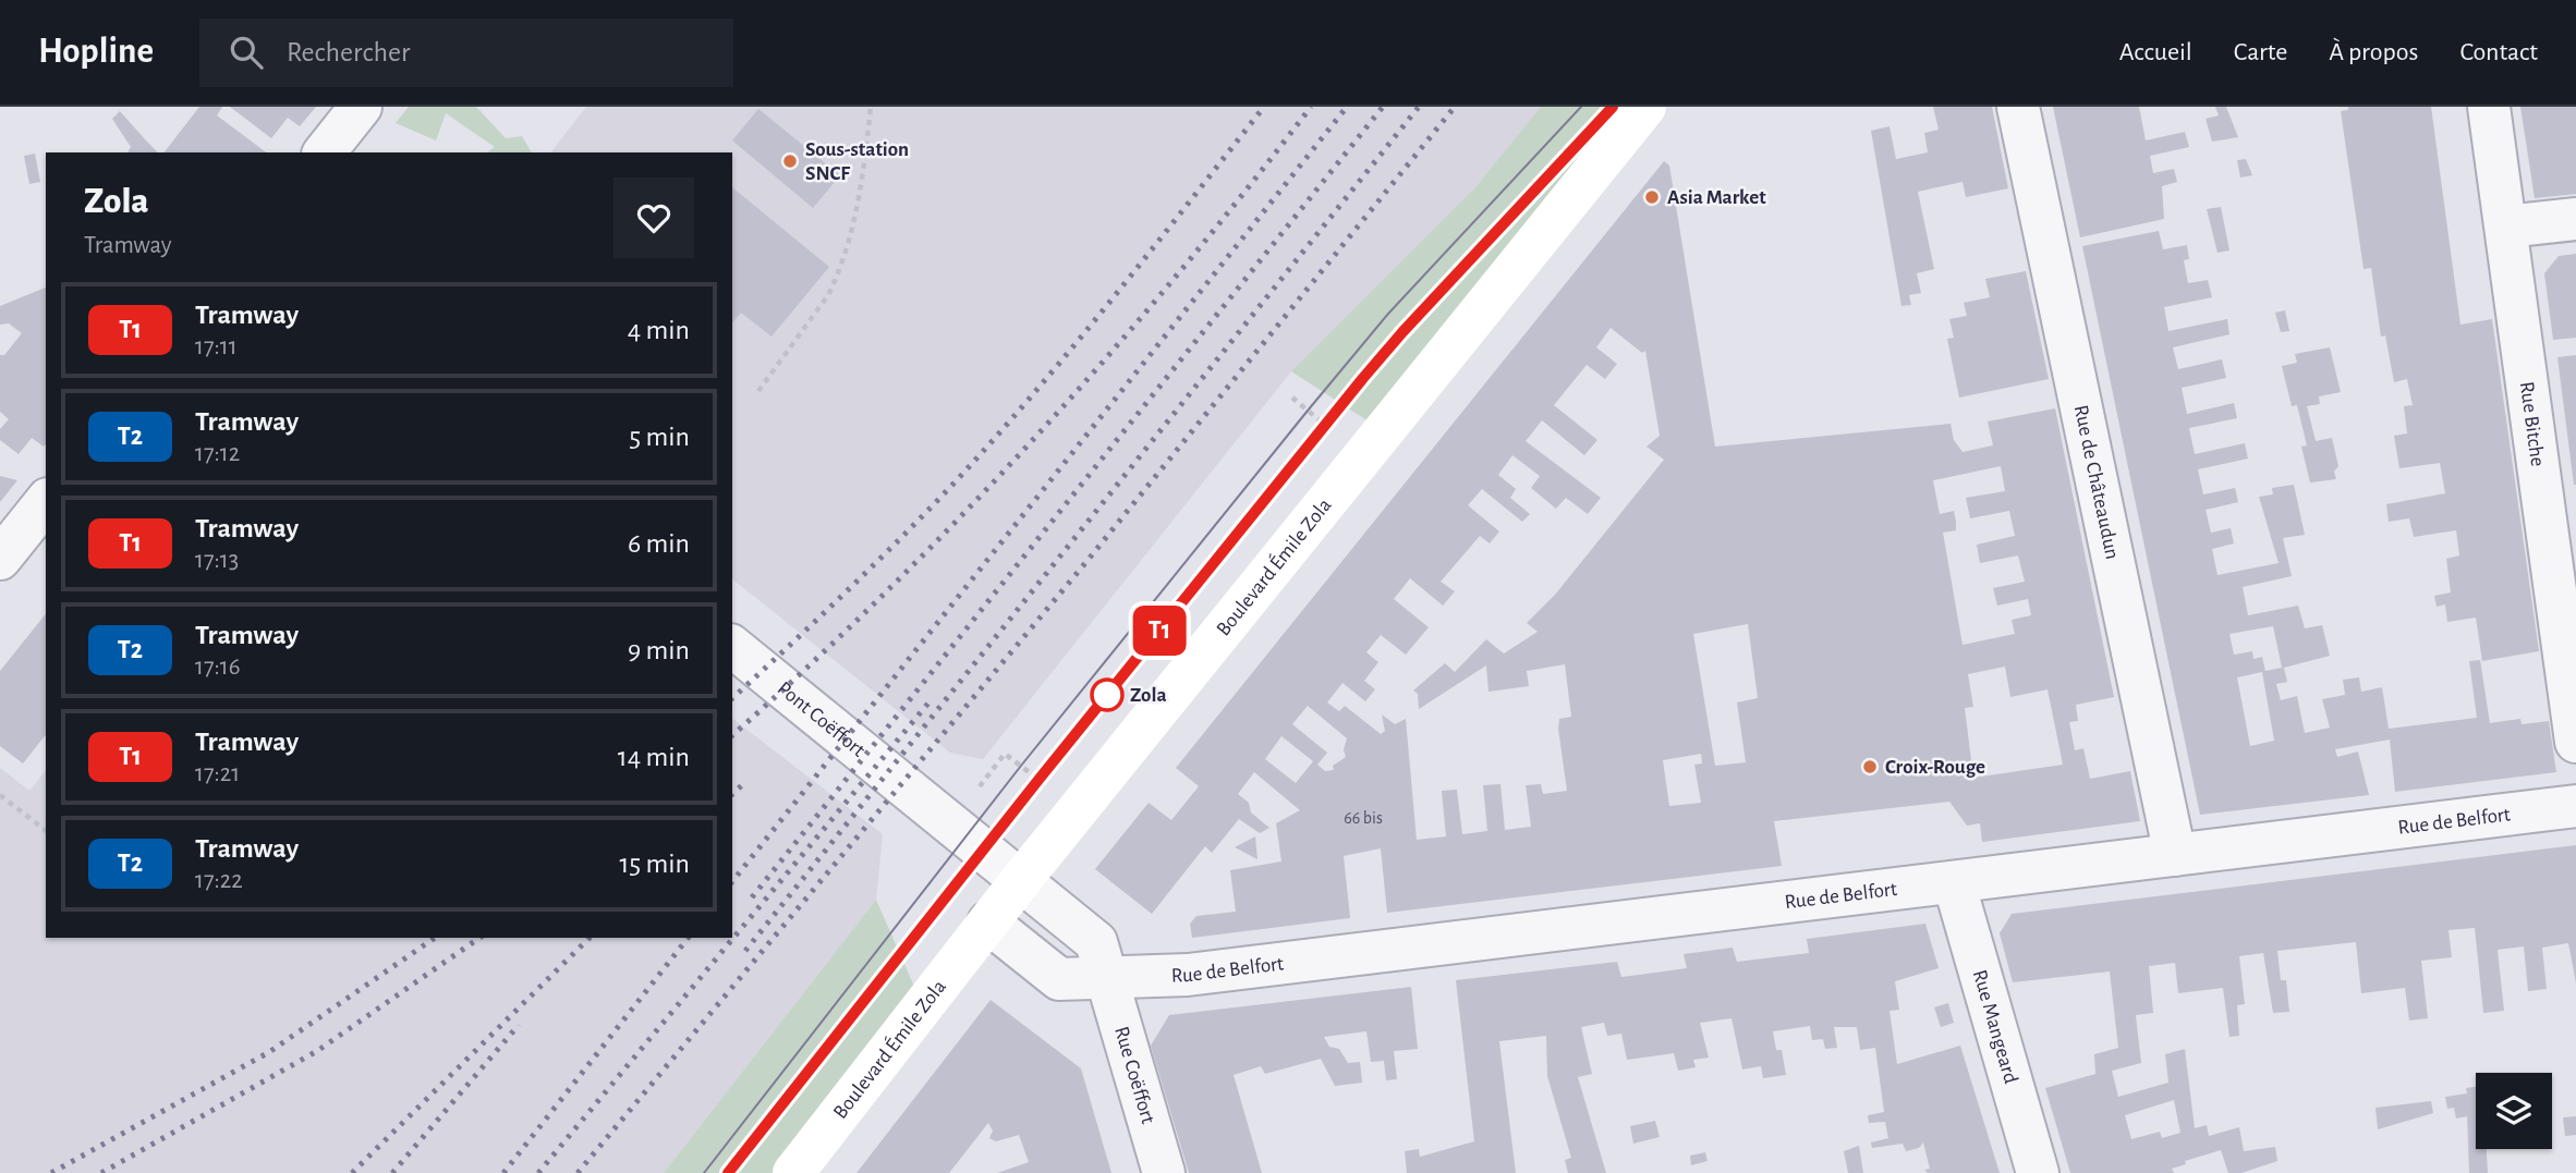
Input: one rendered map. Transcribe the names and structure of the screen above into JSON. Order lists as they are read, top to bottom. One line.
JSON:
{"streets":{"main road":["Boulevard Émile Zola"],"street":["Rue Bitche","Rue de Châteaudun","Pont Coëffort","Rue de Belfort","Rue Mangeard","Rue Coëffort"]},"crossings":[["Rue de Châteaudun","Rue de Belfort"],["Boulevard Émile Zola","Pont Coëffort"],["Boulevard Émile Zola","Rue de Belfort"],["Boulevard Émile Zola","Rue Coëffort"],["Pont Coëffort","Rue Coëffort"],["Rue de Belfort","Rue Mangeard"],["Rue de Belfort","Rue Coëffort"]],"places":["Sous-station SNCF","Asia Market","Zola","Croix-Rouge"],"lines":["tram line T1"],"house_numbers":["66 bis"],"page":{"header":"Hopline","search":"Rechercher","nav":["Accueil","Carte","À propos","Contact"],"on_map":"T1","heading":["Zola","Tramway"],"list":[{"mark":"T1","name":"Tramway","note":"17:11","value":"4 min"},{"mark":"T2","name":"Tramway","note":"17:12","value":"5 min"},{"mark":"T1","name":"Tramway","note":"17:13","value":"6 min"},{"mark":"T2","name":"Tramway","note":"17:16","value":"9 min"},{"mark":"T1","name":"Tramway","note":"17:21","value":"14 min"},{"mark":"T2","name":"Tramway","note":"17:22","value":"15 min"}]}}
